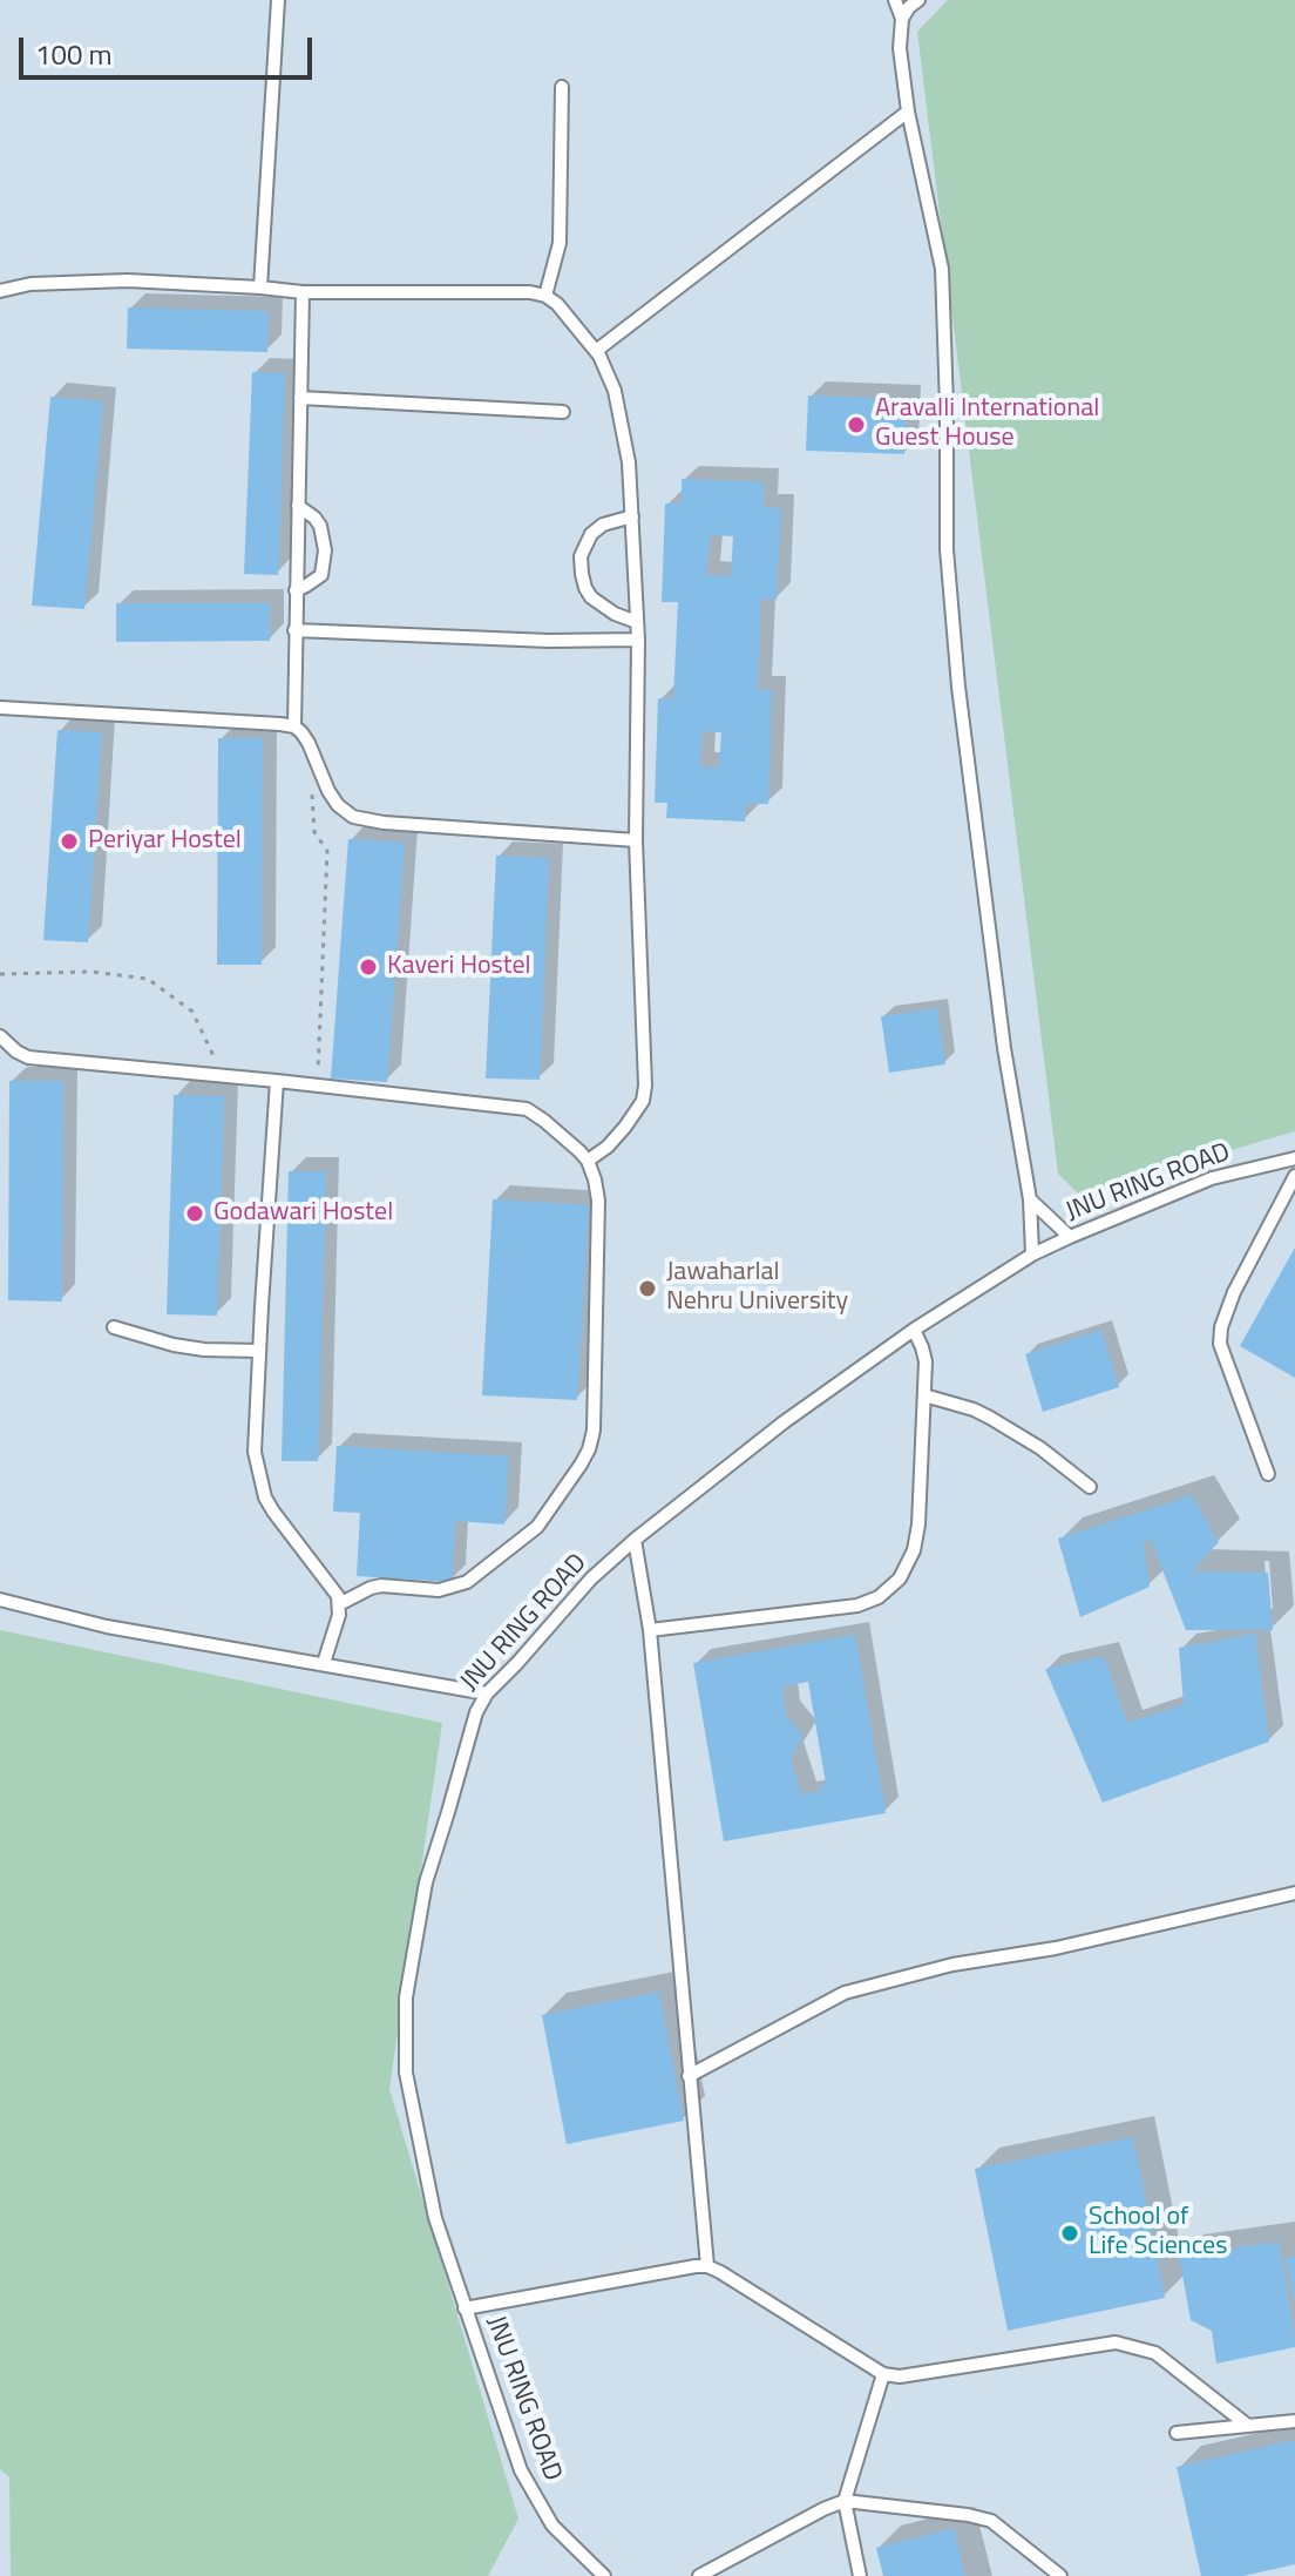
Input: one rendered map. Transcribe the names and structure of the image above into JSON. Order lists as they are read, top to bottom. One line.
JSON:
{"streets":{"lane":["JNU RING ROAD"]},"places":["Aravalli International Guest House","Periyar Hostel","Kaveri Hostel","Godawari Hostel","Jawaharlal Nehru University","School of Life Sciences"],"scale_bar":"100 m"}
